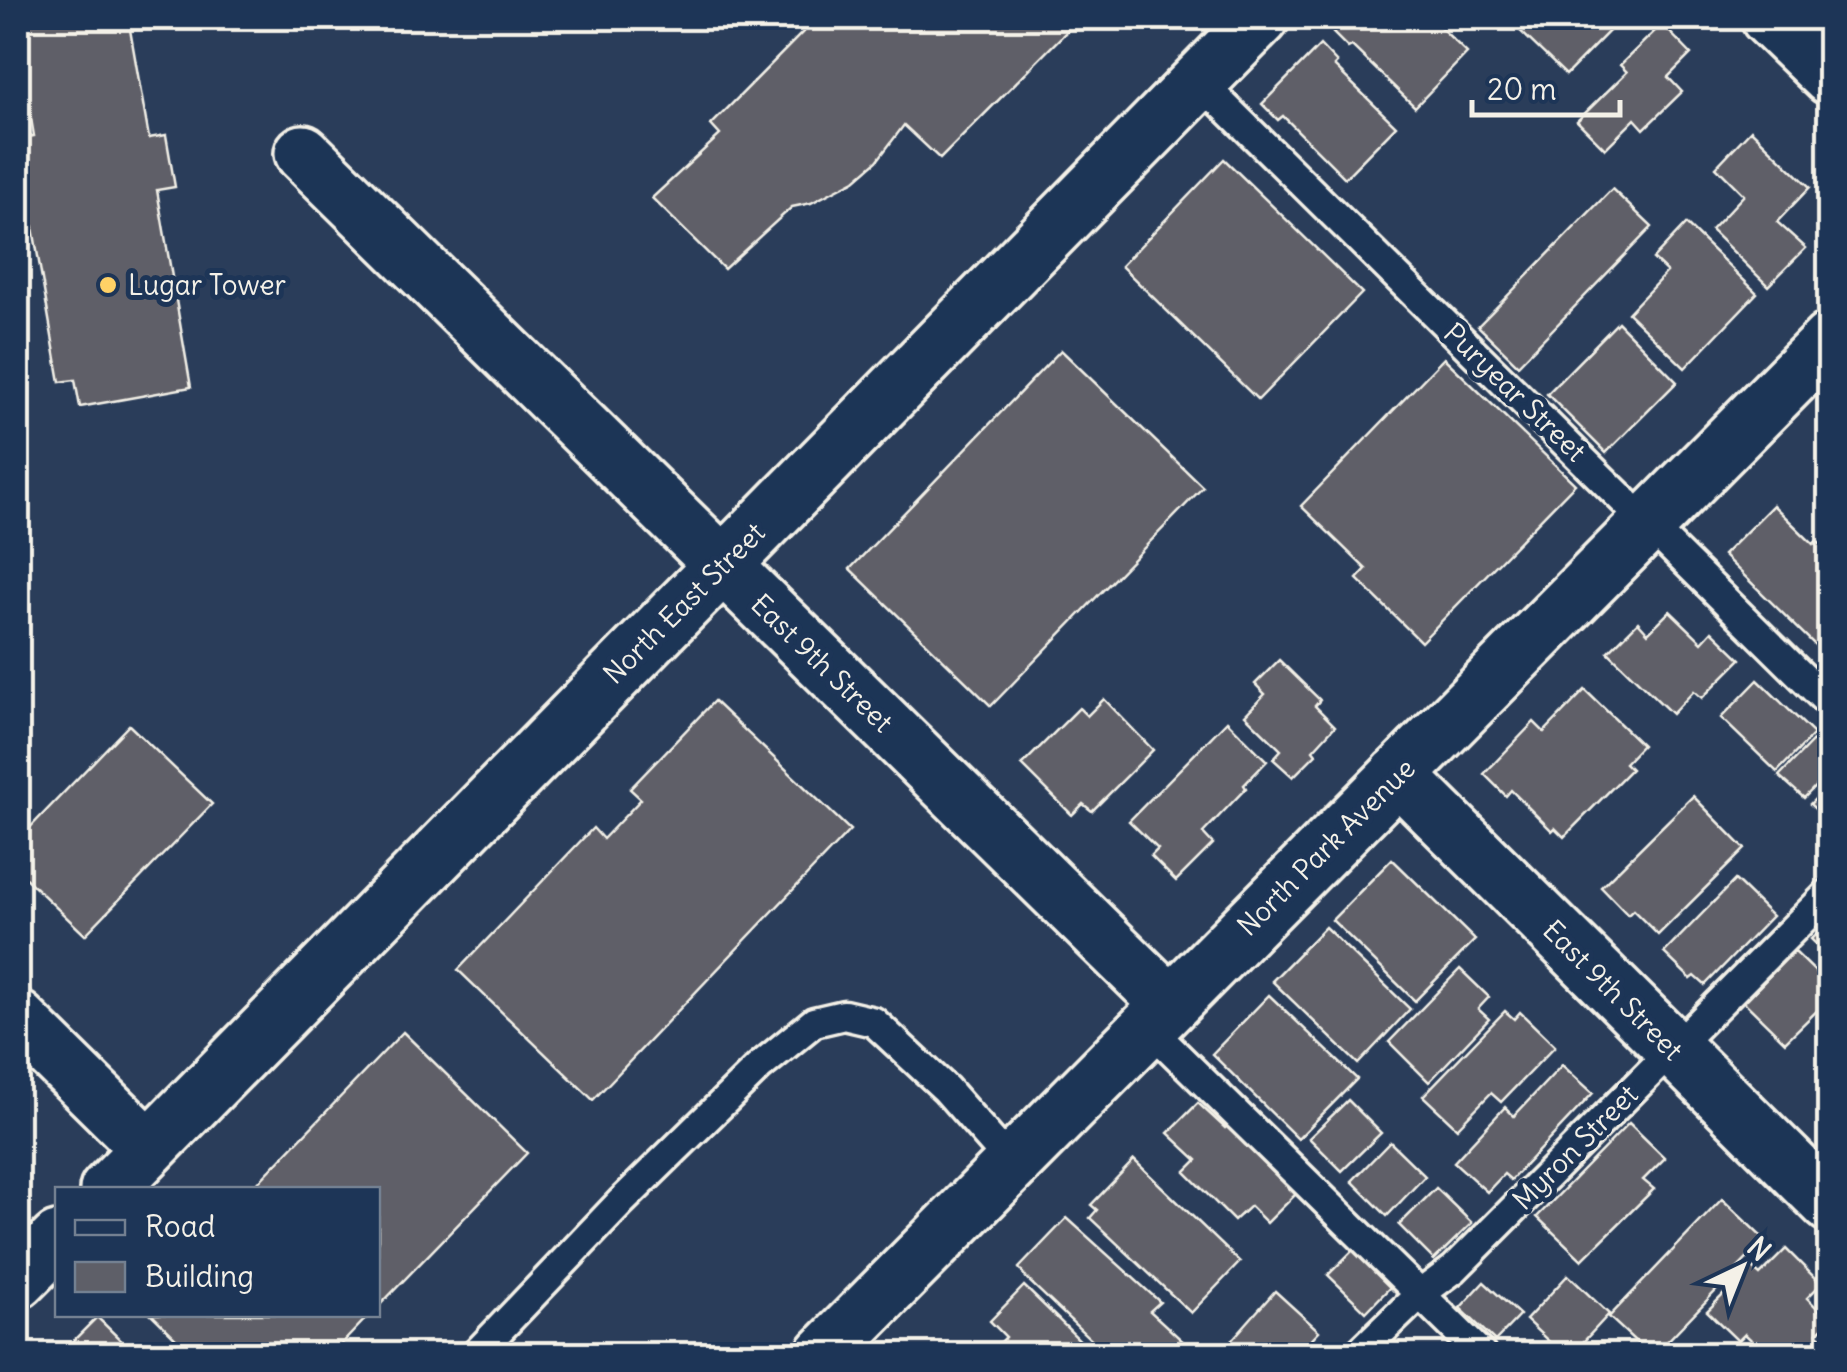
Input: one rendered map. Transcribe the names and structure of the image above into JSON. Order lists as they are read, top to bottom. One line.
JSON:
{"streets":{"street":["North East Street","East 9th Street","North Park Avenue"],"lane":["Puryear Street","Myron Street"]},"crossings":[["Puryear Street","North East Street"],["Puryear Street","North Park Avenue"],["North East Street","East 9th Street"],["East 9th Street","North Park Avenue"],["East 9th Street","Myron Street"]],"places":["Lugar Tower"],"legend":["Road","Building"],"scale_bar":"20 m","north":"top right"}
